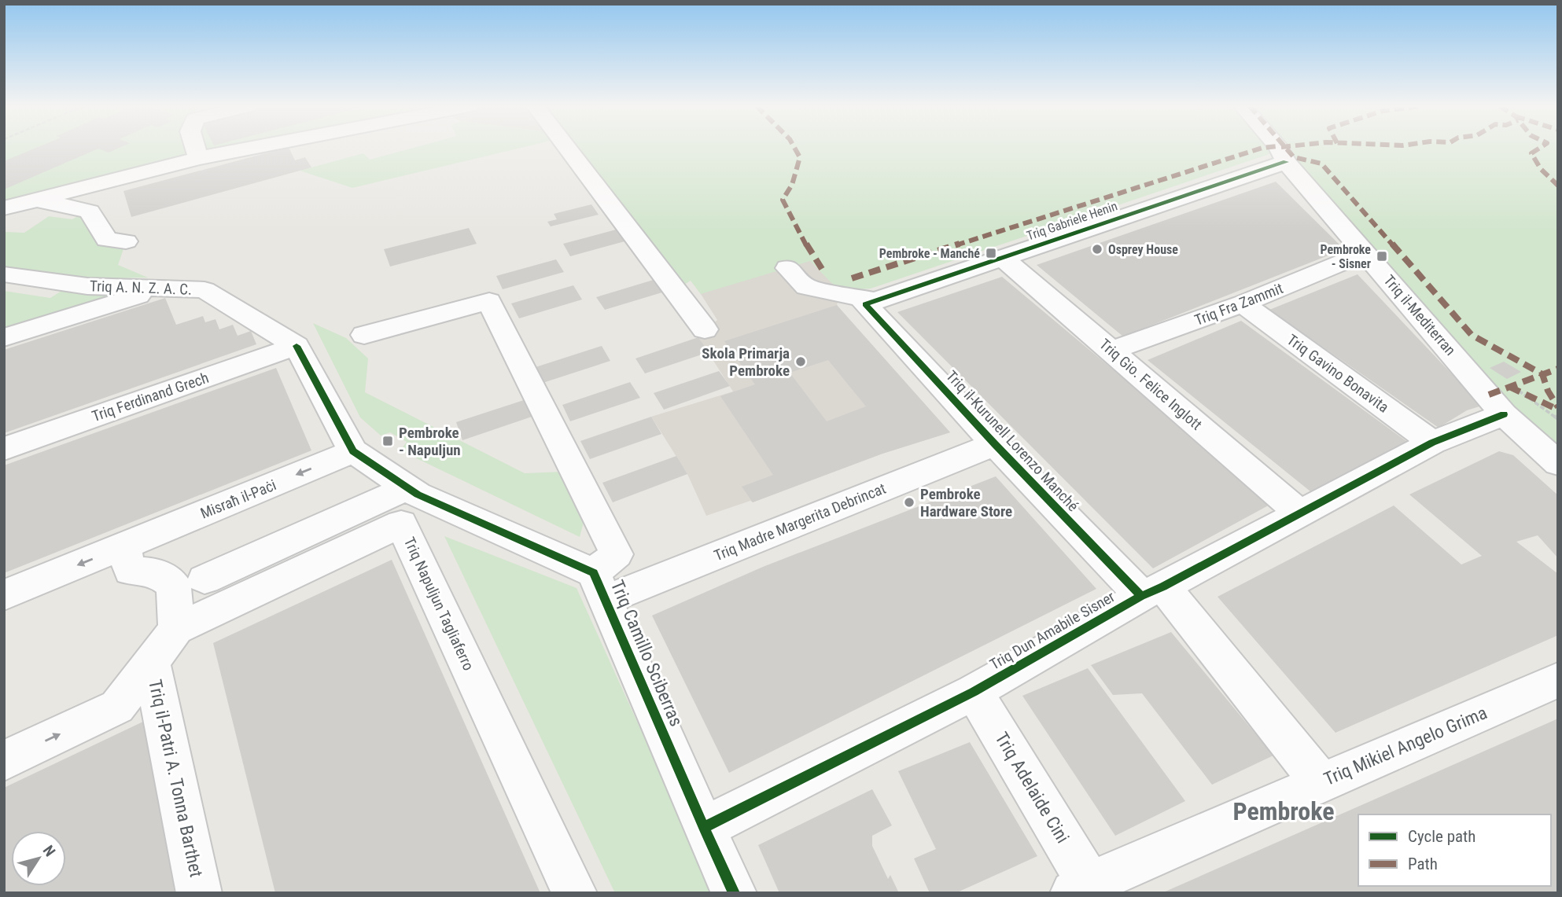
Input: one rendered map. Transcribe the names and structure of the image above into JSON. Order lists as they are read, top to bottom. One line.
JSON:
{"streets":{"street":["Triq Gabriele Henin","Triq A. N. Z. A. C.","Triq Fra Zammit","Triq il-Mediterran","Triq Gavino Bonavita","Triq Gio. Felice Inglott","Triq Ferdinand Grech","Triq il-Kurunell Lorenzo Manché","Misraħ il-Paċi","Triq Madre Margerita Debrincat","Triq Napuljun Tagliaferro","Triq Dun Amabile Sisner","Triq Camillo Sciberras","Triq Mikiel Angelo Grima","Triq il-Patri A. Tonna Barthet","Triq Adelaide Cini"]},"crossings":[["Triq Gabriele Henin","Triq il-Mediterran"],["Triq Gabriele Henin","Triq Gio. Felice Inglott"],["Triq Gabriele Henin","Triq il-Kurunell Lorenzo Manché"],["Triq A. N. Z. A. C.","Triq Ferdinand Grech"],["Triq Fra Zammit","Triq il-Mediterran"],["Triq Fra Zammit","Triq Gavino Bonavita"],["Triq Fra Zammit","Triq Gio. Felice Inglott"],["Triq il-Mediterran","Triq Dun Amabile Sisner"],["Triq Gavino Bonavita","Triq Dun Amabile Sisner"],["Triq Gio. Felice Inglott","Triq Dun Amabile Sisner"],["Triq il-Kurunell Lorenzo Manché","Triq Madre Margerita Debrincat"],["Triq il-Kurunell Lorenzo Manché","Triq Dun Amabile Sisner"],["Triq il-Kurunell Lorenzo Manché","Triq Mikiel Angelo Grima"],["Triq Madre Margerita Debrincat","Triq Camillo Sciberras"],["Triq Napuljun Tagliaferro","Triq Camillo Sciberras"],["Triq Dun Amabile Sisner","Triq Camillo Sciberras"],["Triq Dun Amabile Sisner","Triq Adelaide Cini"],["Triq Mikiel Angelo Grima","Triq Adelaide Cini"]],"districts":["Pembroke"],"places":{"other":["Osprey House","Skola Primarja Pembroke","Pembroke Hardware Store"],"transit":["Pembroke - Manché","Pembroke - Sisner","Pembroke - Napuljun"]},"legend":["Cycle path","Path"],"north":"top right"}
